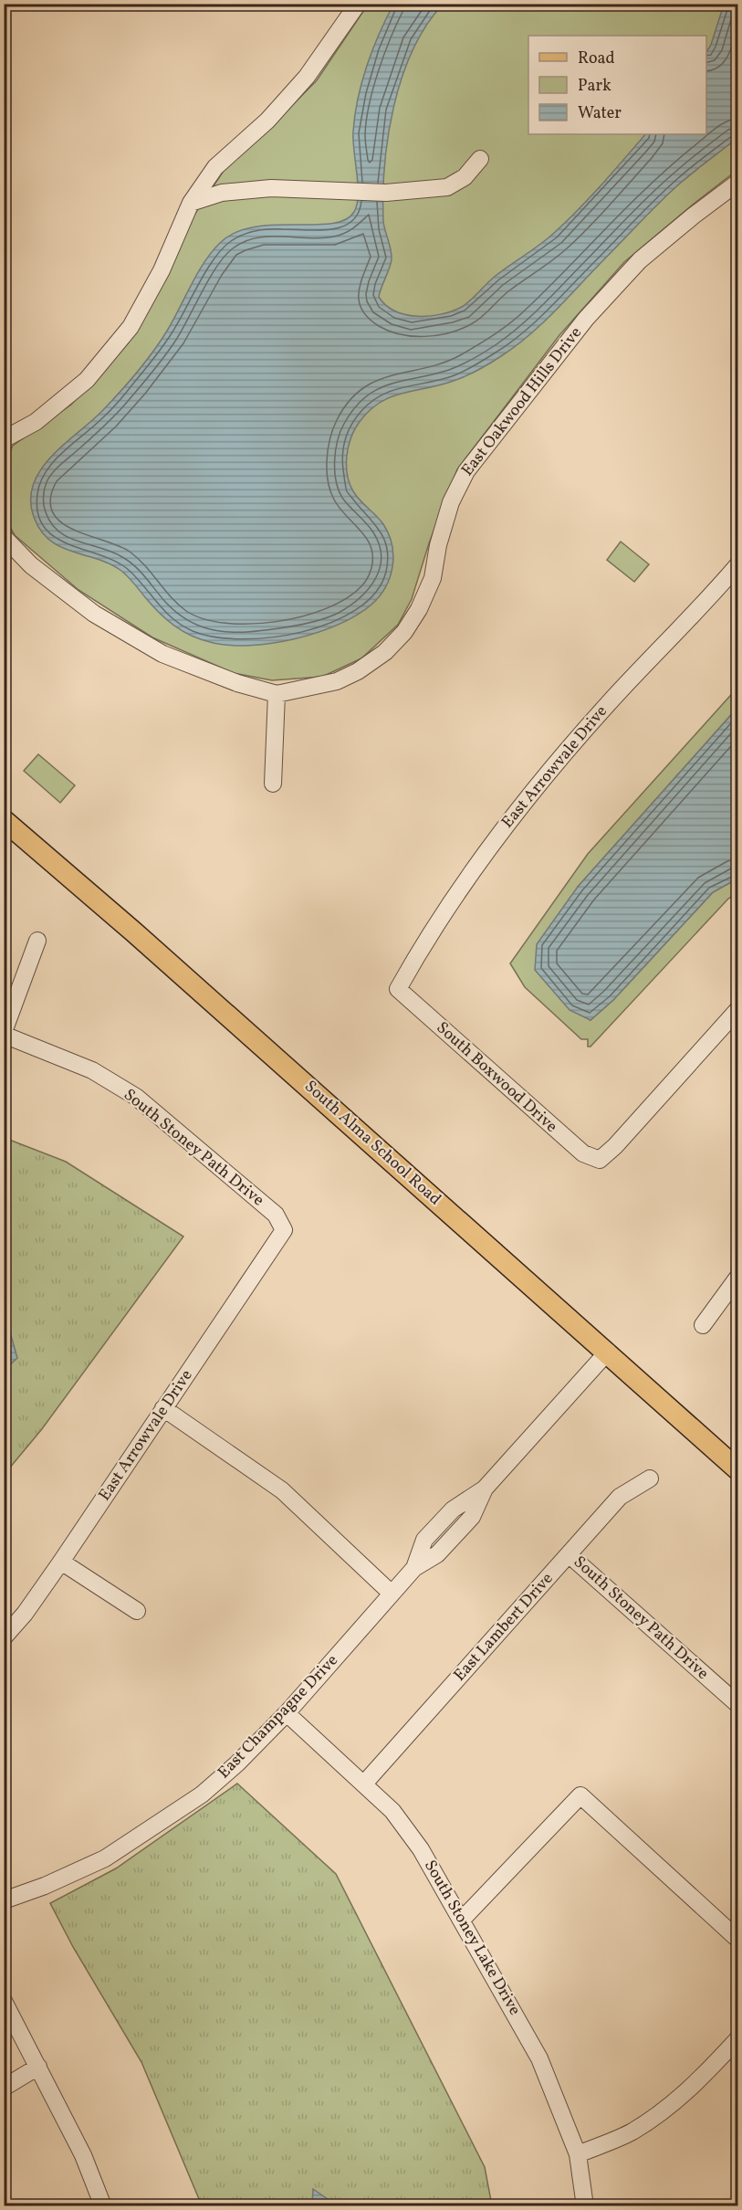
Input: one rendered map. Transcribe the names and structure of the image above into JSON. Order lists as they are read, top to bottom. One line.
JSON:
{"streets":{"main road":["South Alma School Road"],"street":["East Oakwood Hills Drive","East Arrowvale Drive","South Boxwood Drive","South Stoney Path Drive","East Lambert Drive","East Champagne Drive","South Stoney Lake Drive"]},"crossings":[["East Arrowvale Drive","South Boxwood Drive"],["East Arrowvale Drive","South Stoney Path Drive"],["South Alma School Road","East Champagne Drive"],["South Stoney Path Drive","East Lambert Drive"],["East Lambert Drive","South Stoney Lake Drive"],["East Champagne Drive","South Stoney Lake Drive"]],"legend":["Road","Park","Water"]}
